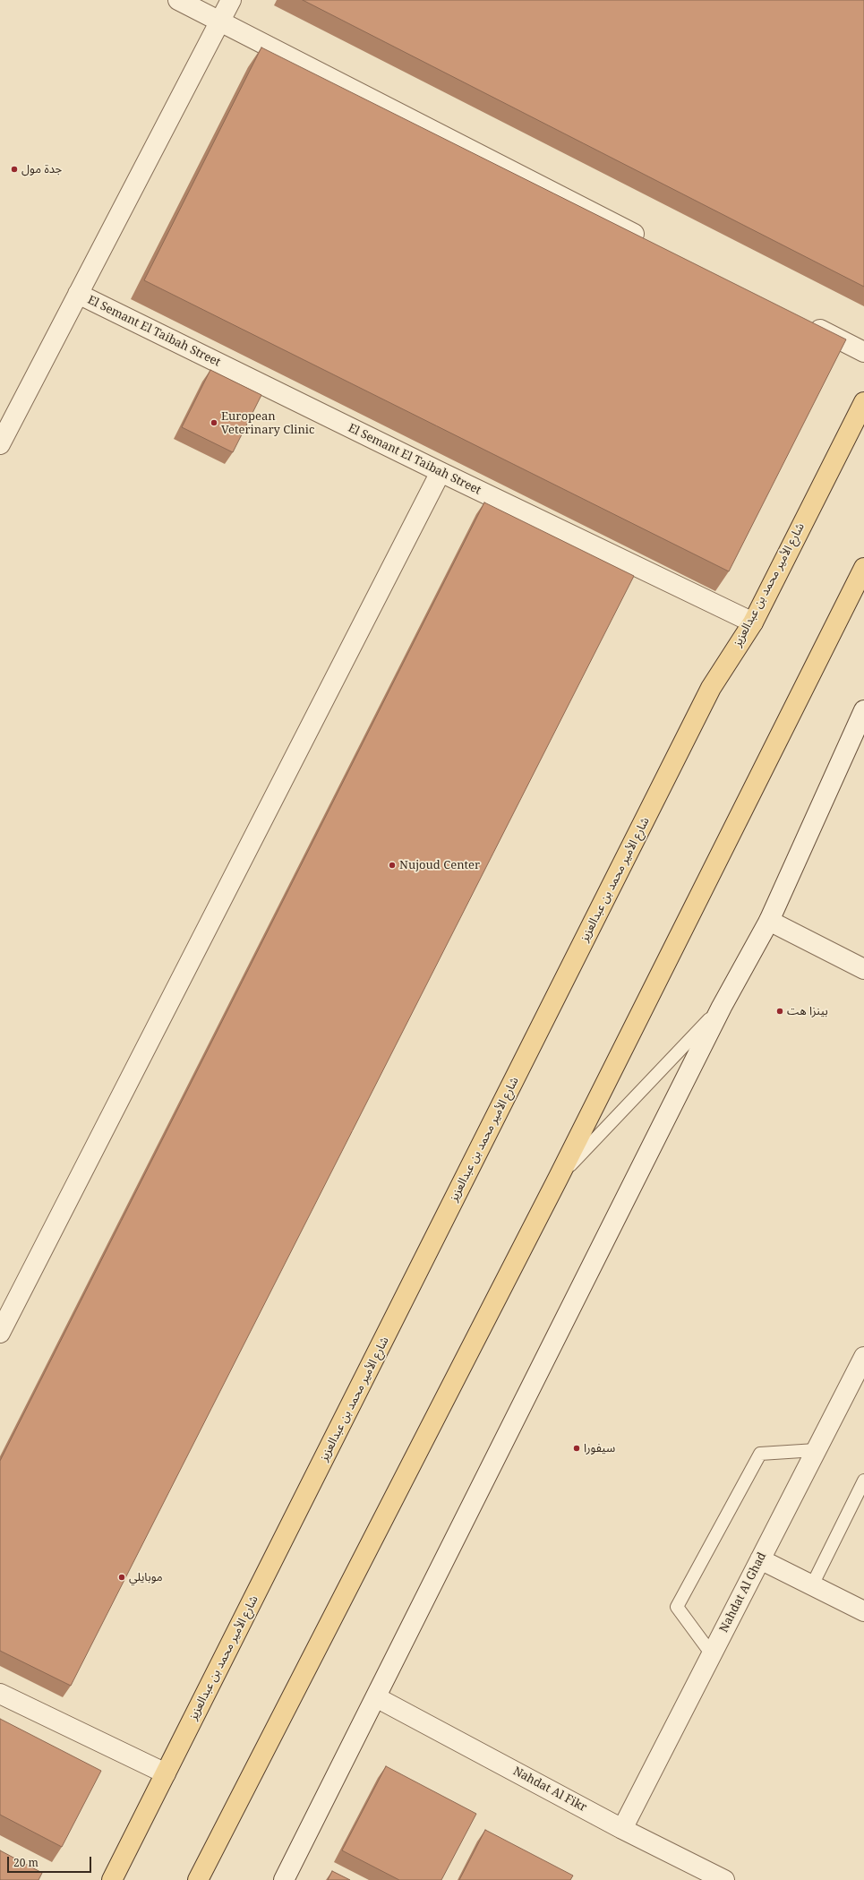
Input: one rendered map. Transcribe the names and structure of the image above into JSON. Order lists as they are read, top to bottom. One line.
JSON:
{"streets":{"main road":["شارع الأمير محمد بن عبدالعزيز"],"street":["El Semant El Taibah Street","Nahdat Al Ghad","Nahdat Al Fikr"]},"crossings":[["El Semant El Taibah Street","شارع الأمير محمد بن عبدالعزيز"],["Nahdat Al Ghad","Nahdat Al Fikr"]],"places":["جدة مول","European Veterinary Clinic","Nujoud Center","بينزا هت","سيفورا","موبايلي"],"scale_bar":"20 m"}
